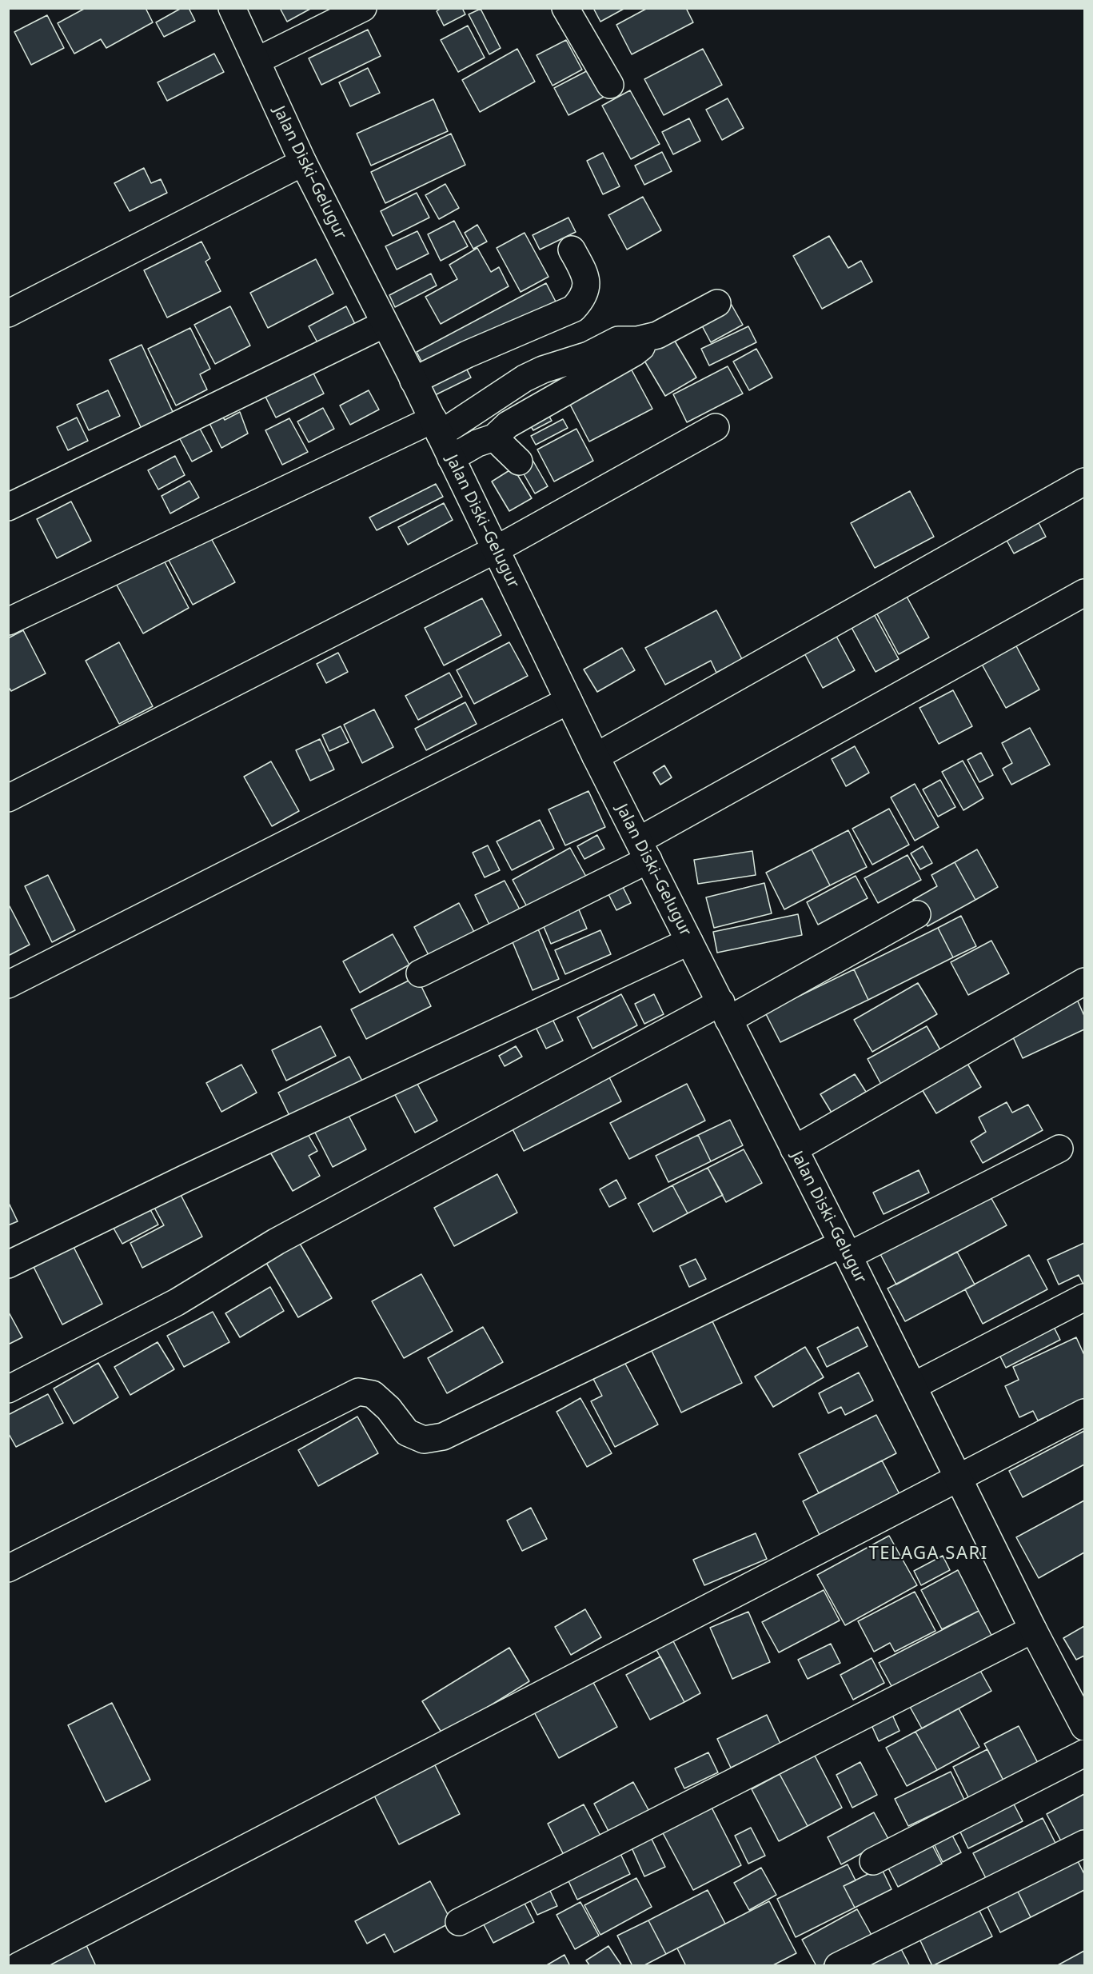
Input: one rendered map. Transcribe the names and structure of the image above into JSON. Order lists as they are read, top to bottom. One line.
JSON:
{"streets":{"street":["Jalan Diski–Gelugur"]},"districts":["TELAGA SARI"]}
